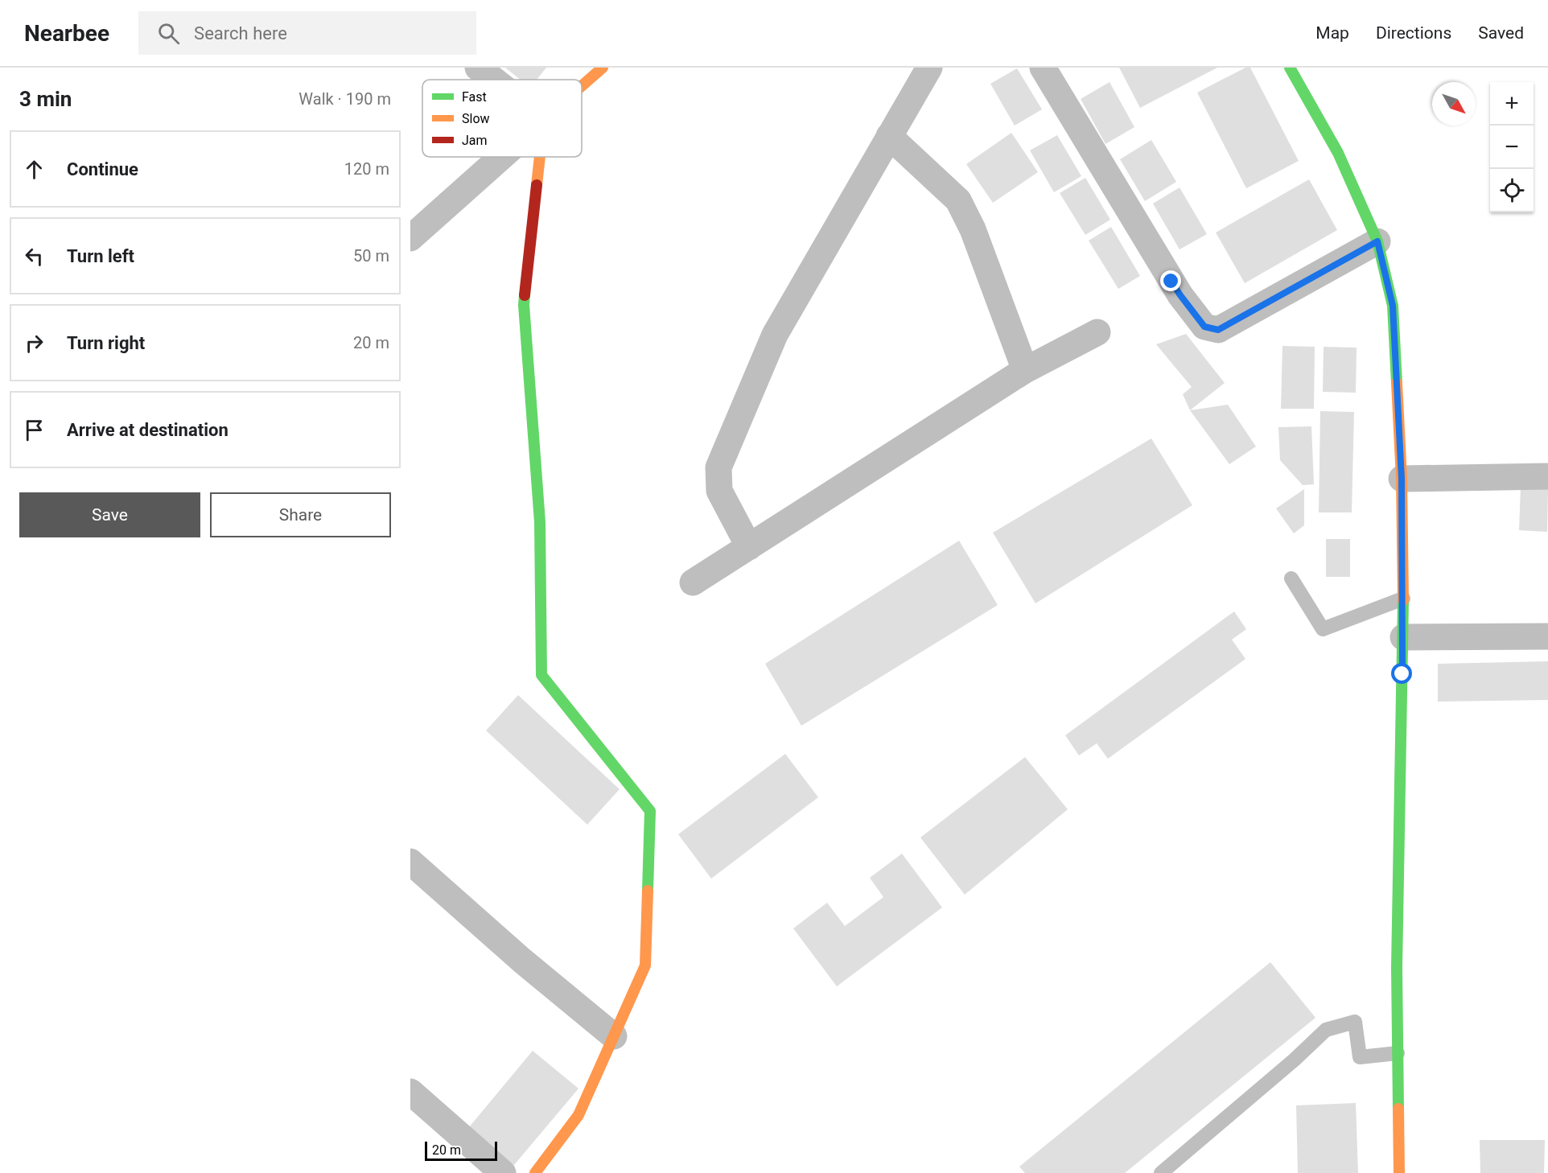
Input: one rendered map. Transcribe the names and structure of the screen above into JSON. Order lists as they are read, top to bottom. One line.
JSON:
{"legend":["Fast","Slow","Jam"],"scale_bar":"20 m","north":"bottom right","page":{"header":"Nearbee","search":"Search here","nav":["Map","Directions","Saved"],"heading":["3 min","Walk · 190 m"],"map_buttons":["+","−"],"list":[["Continue","120 m"],["Turn left","50 m"],["Turn right","20 m"],"Arrive at destination"],"buttons":["Save","Share"],"scale":"20 m"}}
